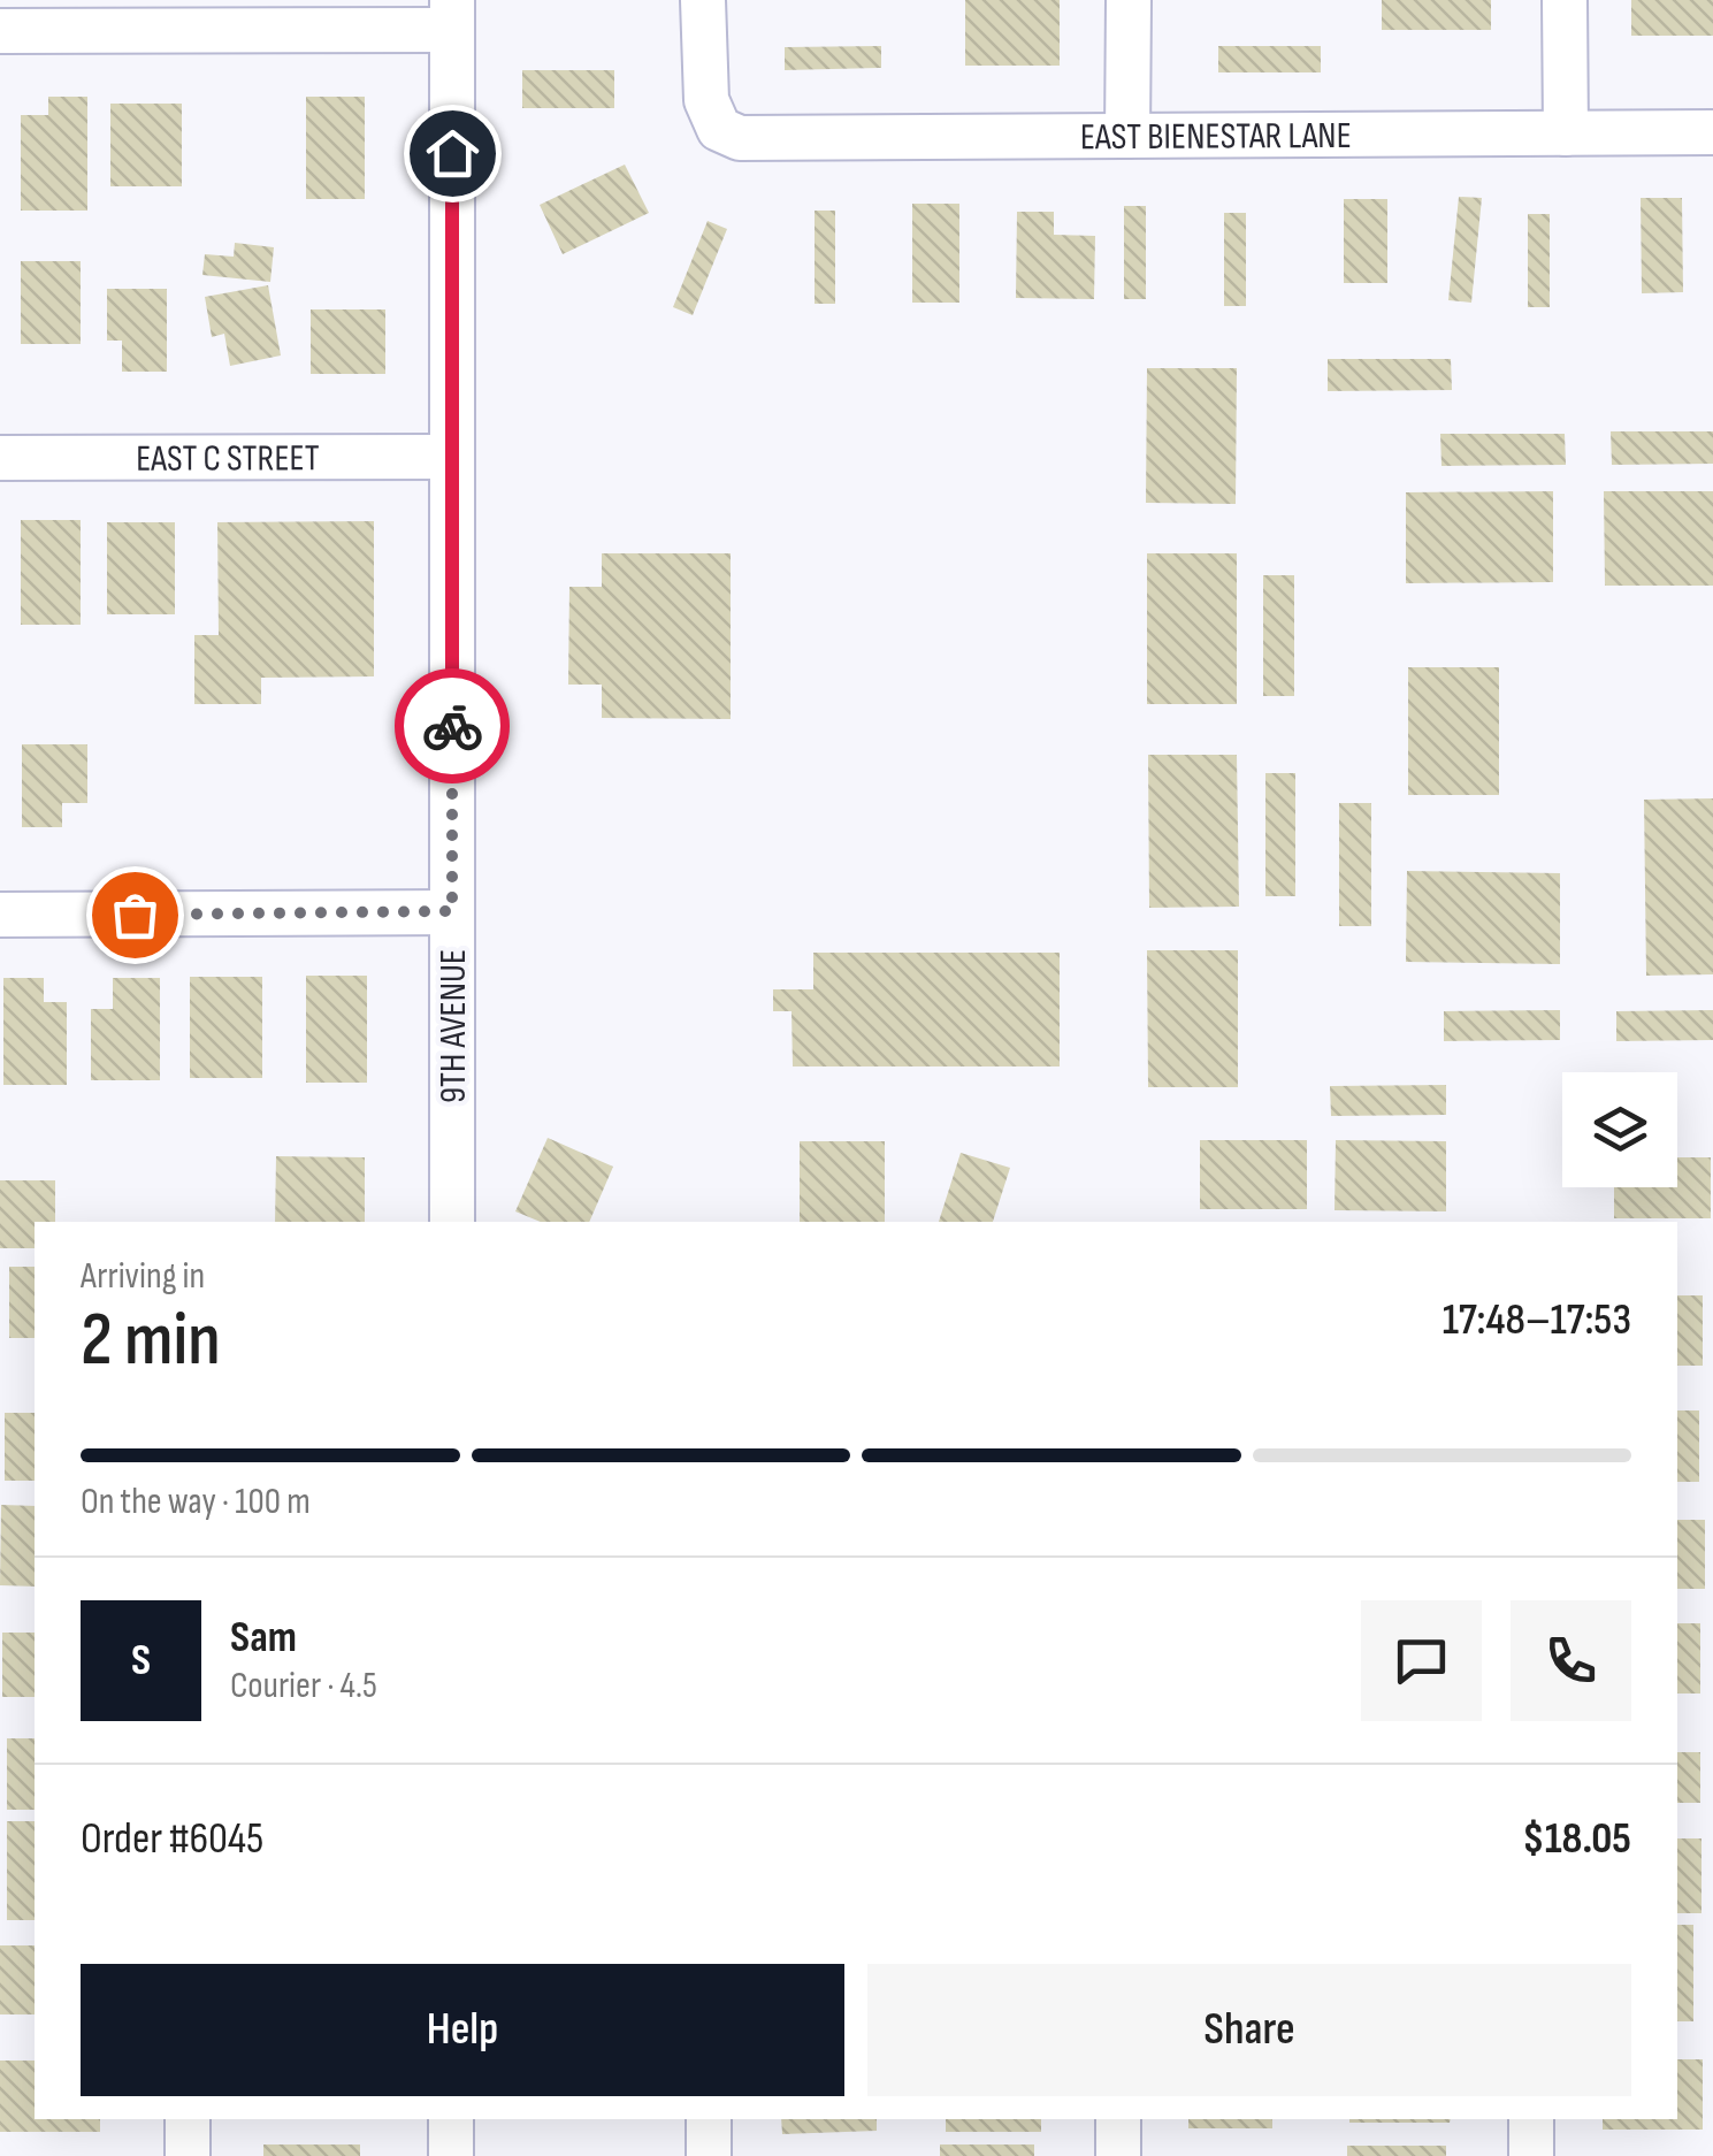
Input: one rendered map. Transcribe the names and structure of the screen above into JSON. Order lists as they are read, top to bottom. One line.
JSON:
{"streets":{"street":["EAST BIENESTAR LANE","EAST C STREET","9TH AVENUE"]},"crossings":[["EAST C STREET","9TH AVENUE"]],"page":{"heading":["2 min","Arriving in","17:48–17:53"],"panel":["Sam","Courier · 4.5","Order #6045","$18.05"],"bar":"On the way · 100 m","round":"S","buttons":["Help","Share"]}}
